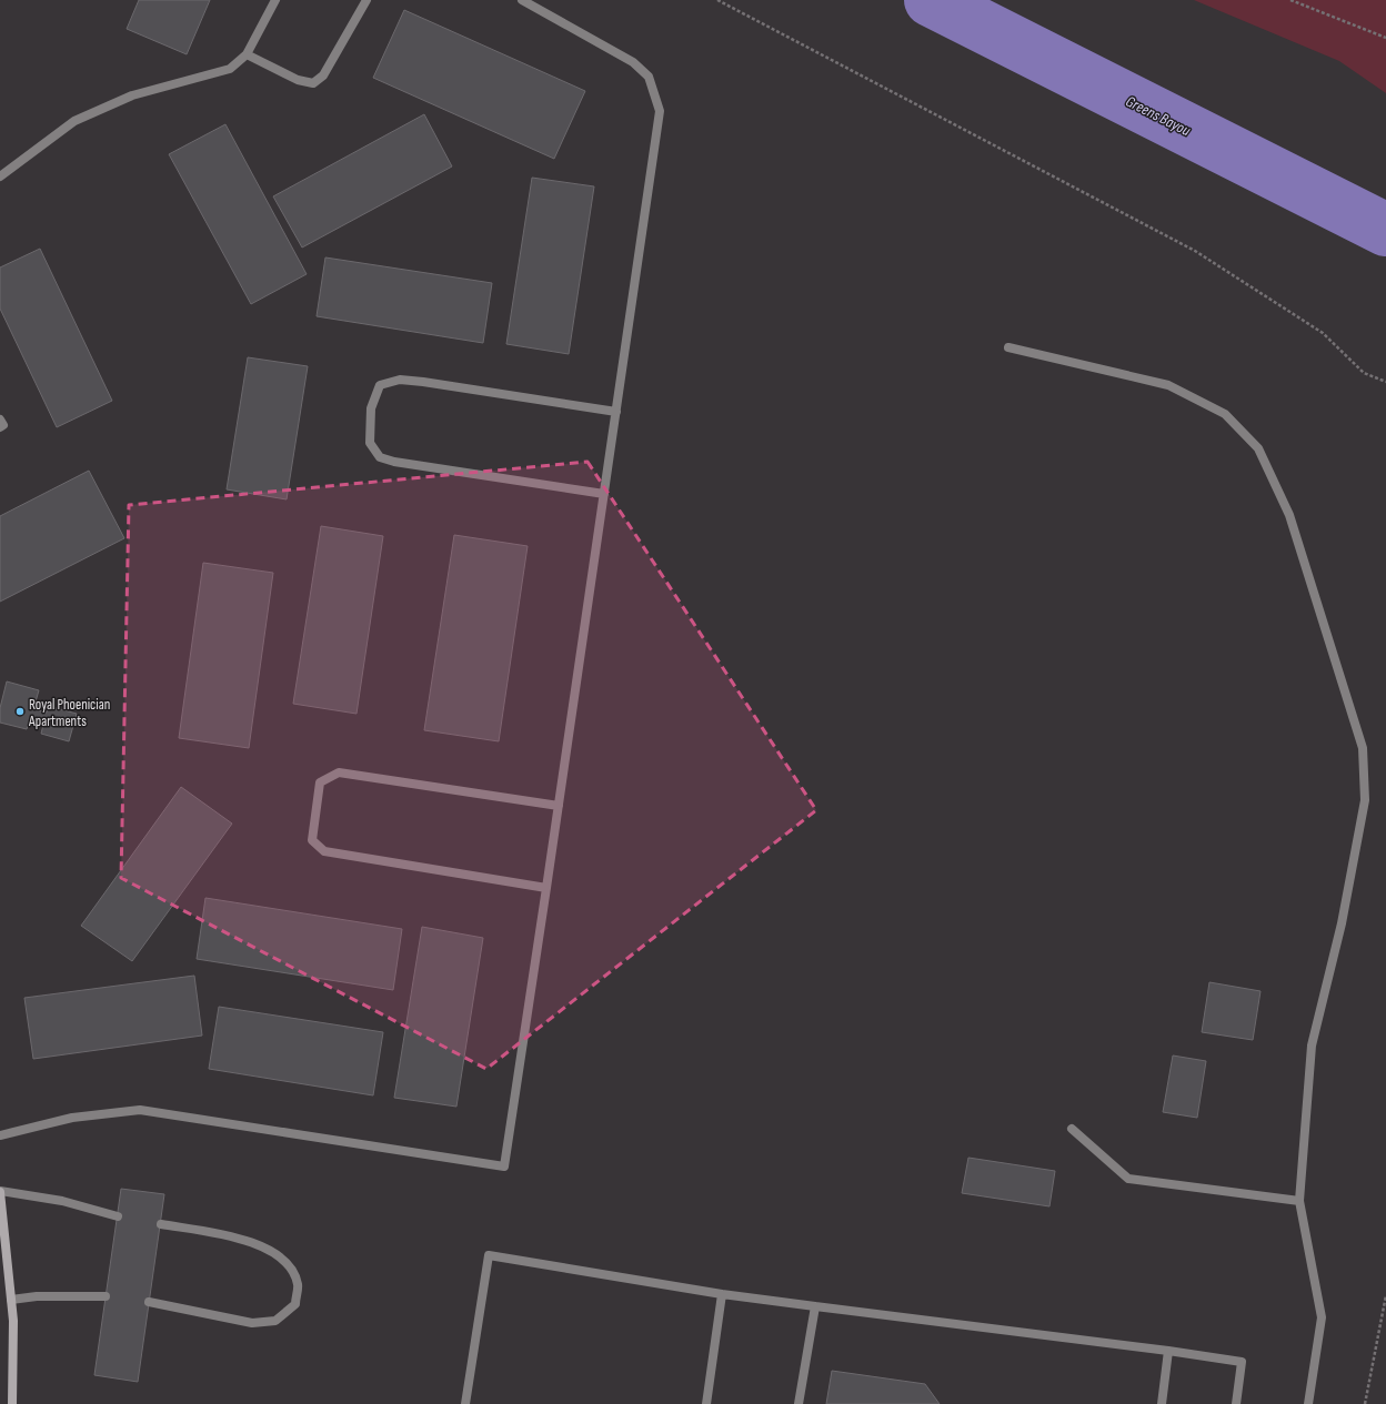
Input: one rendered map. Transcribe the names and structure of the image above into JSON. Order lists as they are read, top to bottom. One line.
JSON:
{"water":["Greens Bayou"],"places":["Royal Phoenician Apartments"]}
